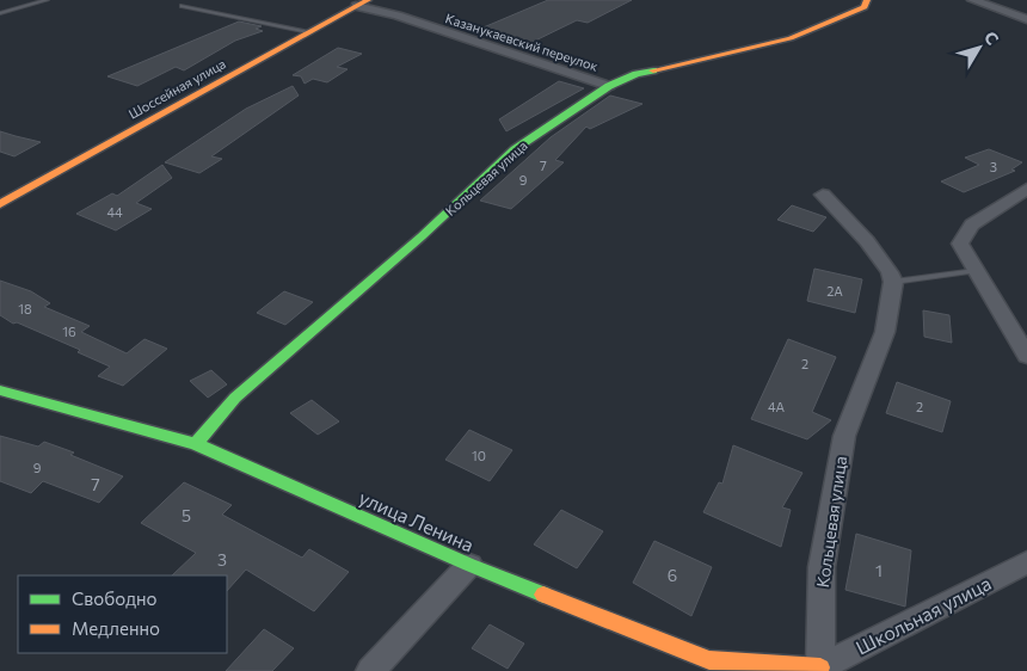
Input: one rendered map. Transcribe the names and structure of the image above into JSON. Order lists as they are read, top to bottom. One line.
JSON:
{"streets":{"street":["Казанукаевский переулок","Шоссейная улица","Кольцевая улица","улица Ленина","Школьная улица"]},"crossings":[["Казанукаевский переулок","Шоссейная улица"],["Казанукаевский переулок","Кольцевая улица"],["Кольцевая улица","улица Ленина"],["Кольцевая улица","Школьная улица"],["улица Ленина","Школьная улица"]],"house_numbers":["7","3","9","44","2А","18","16","2","4А","2","10","9","7","5","3","1","6"],"legend":["Свободно","Медленно"],"north":"top right"}
